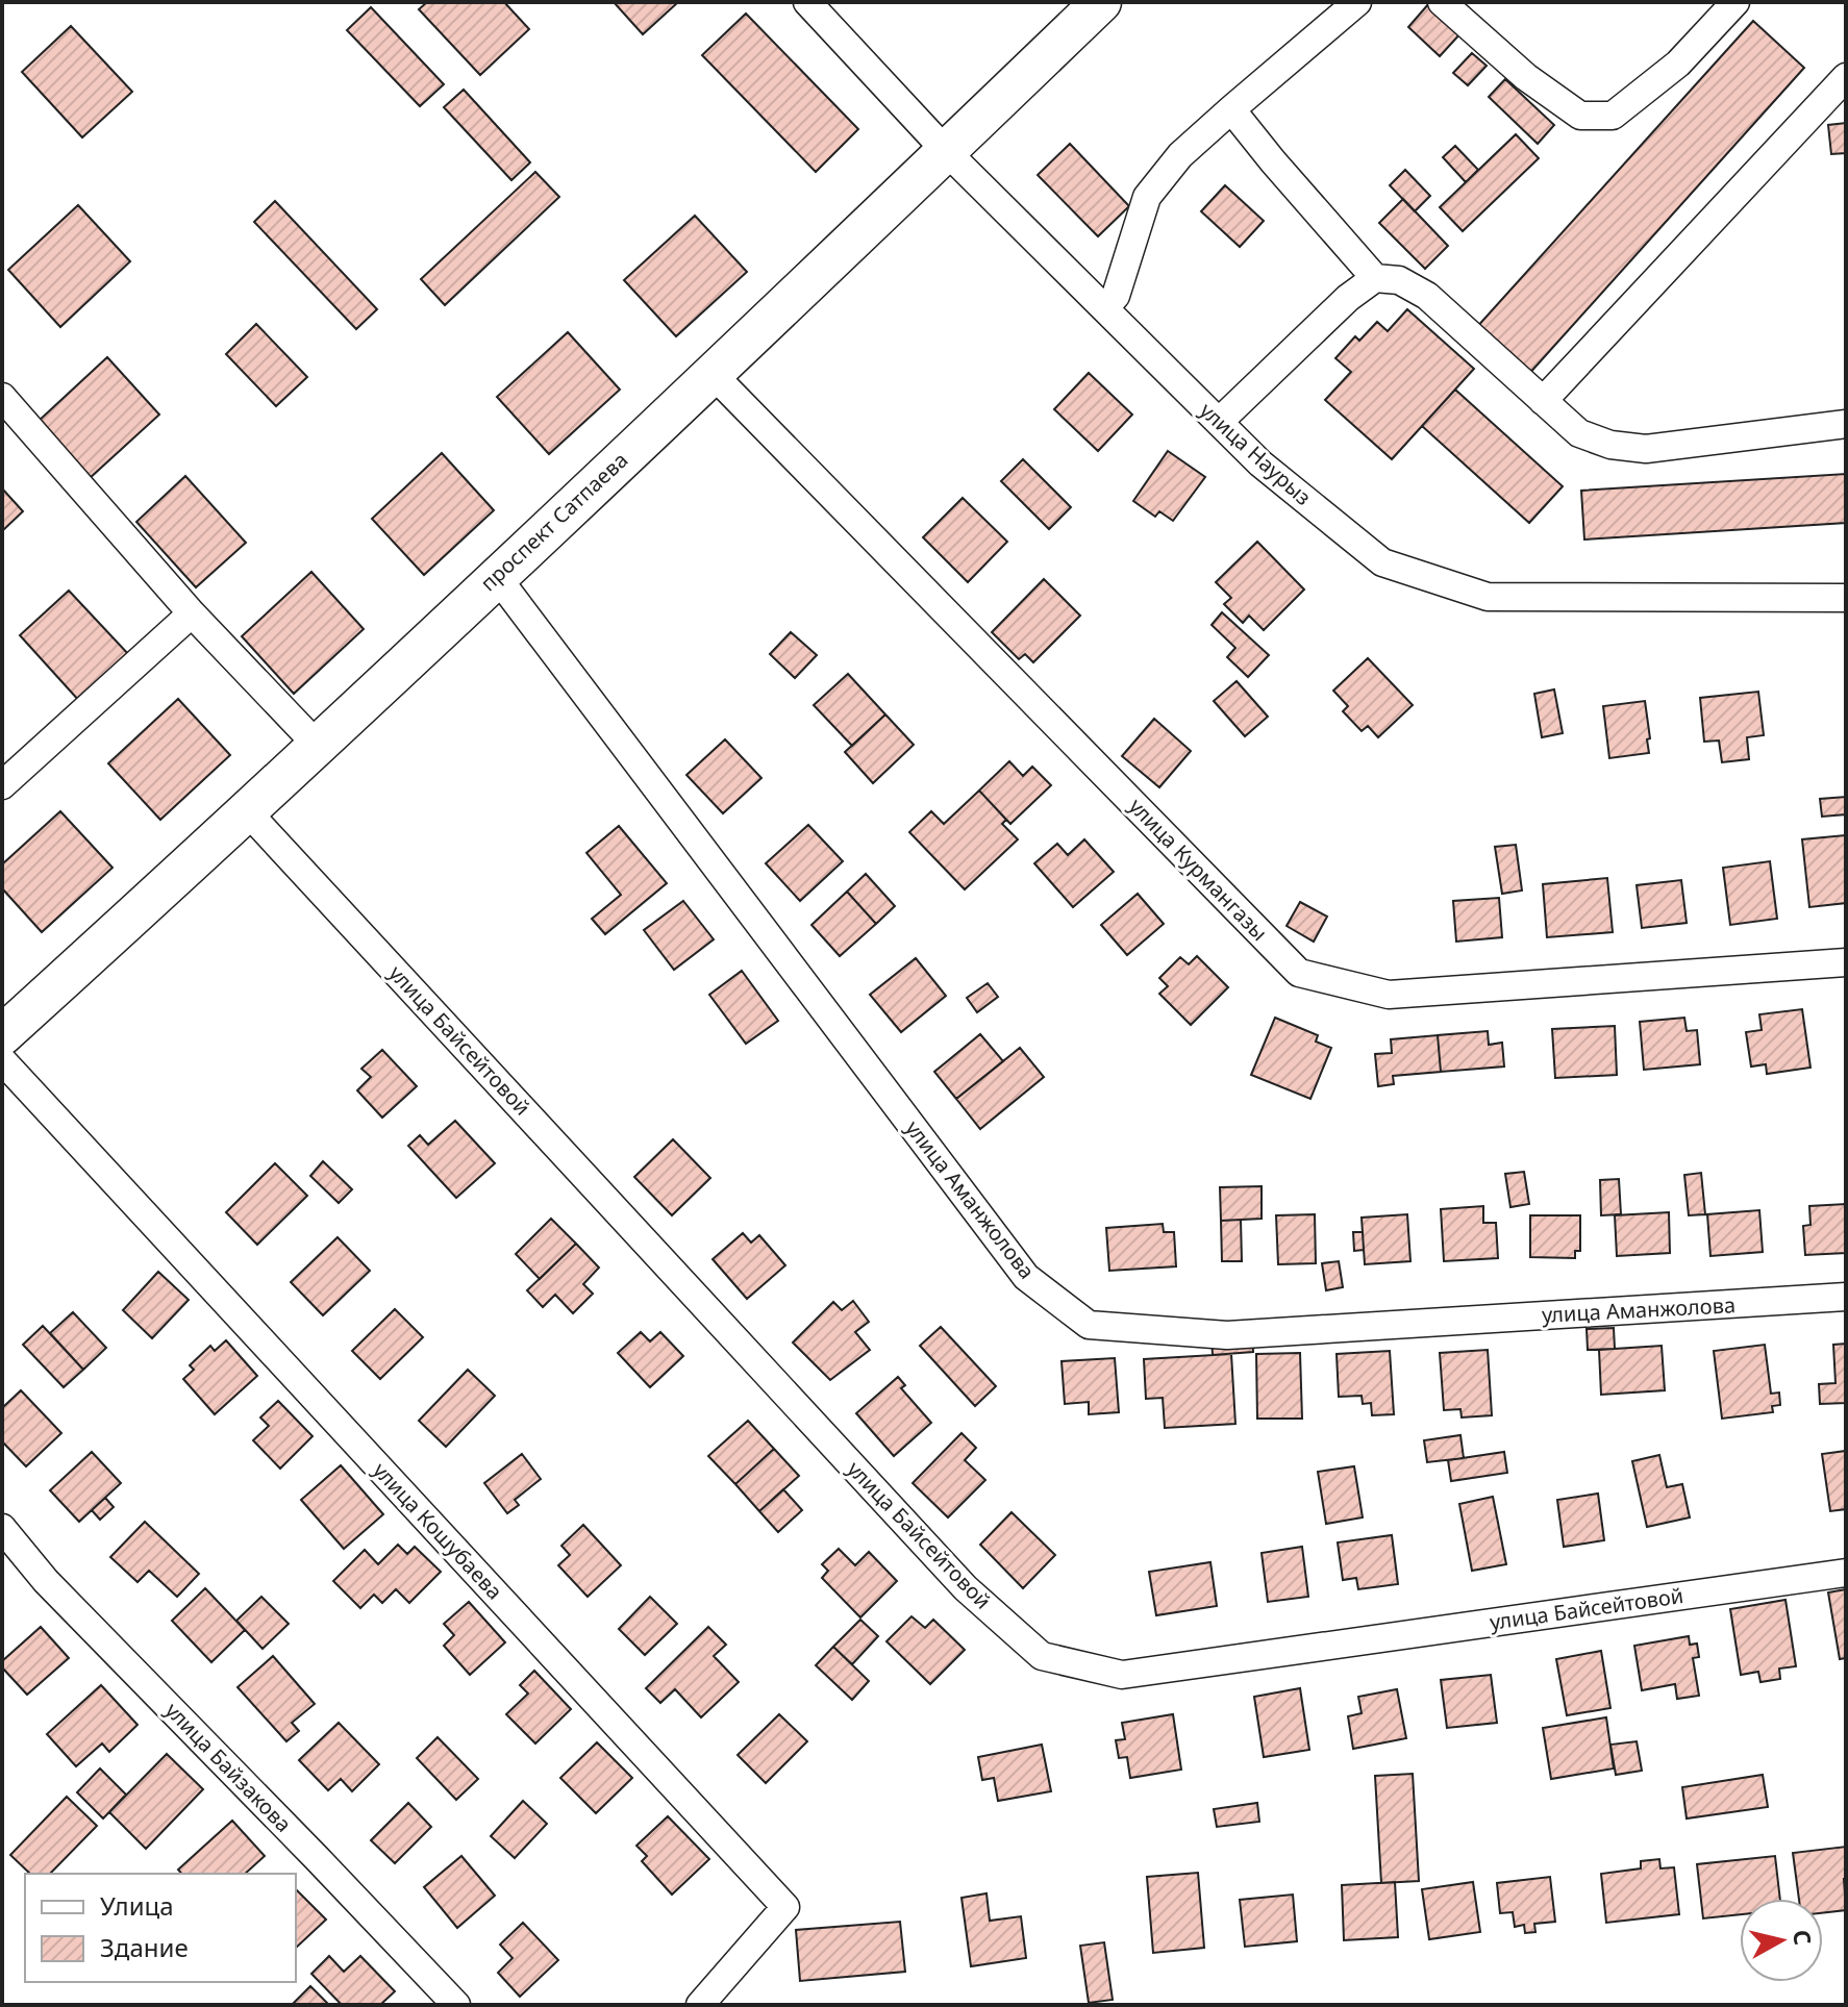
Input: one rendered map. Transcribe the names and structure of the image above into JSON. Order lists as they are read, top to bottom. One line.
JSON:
{"streets":{"street":["улица Наурыз","проспект Сатпаева","улица Курмангазы","улица Байсейтовой","улица Аманжолова","улица Кошубаева","улица Байзакова"]},"crossings":[["улица Наурыз","проспект Сатпаева"],["проспект Сатпаева","улица Курмангазы"],["проспект Сатпаева","улица Байсейтовой"],["проспект Сатпаева","улица Аманжолова"]],"legend":["Улица","Здание"],"north":"right"}
